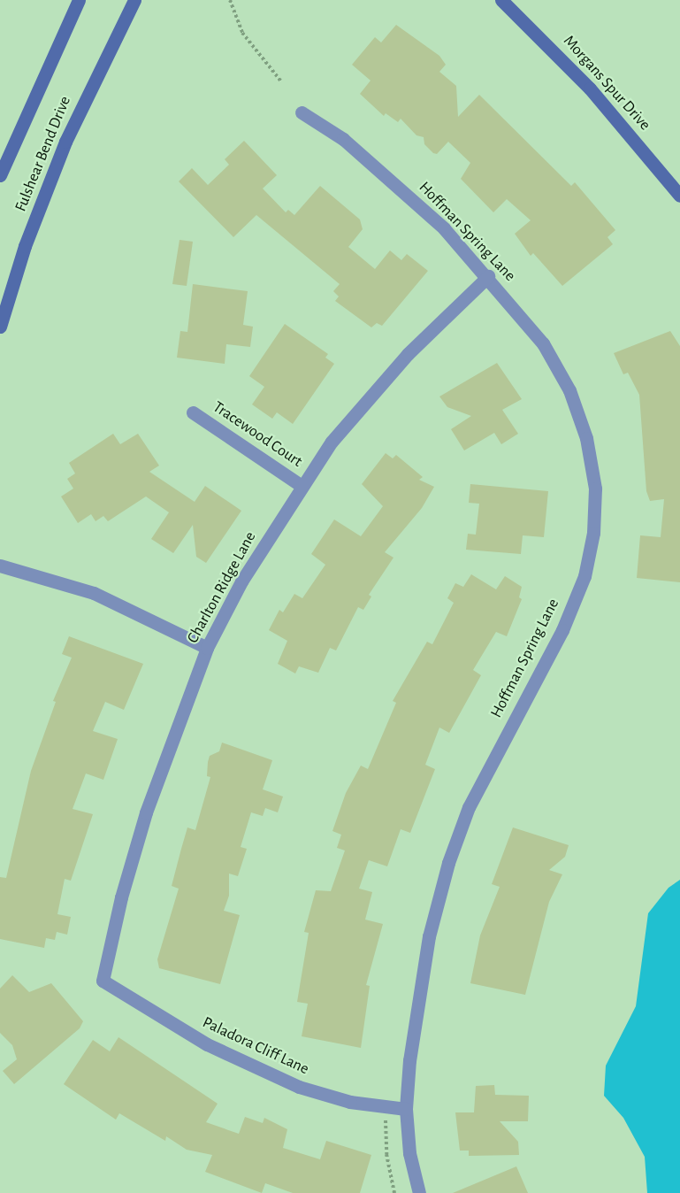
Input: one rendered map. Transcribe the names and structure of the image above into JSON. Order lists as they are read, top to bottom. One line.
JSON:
{"streets":{"main road":["Morgans Spur Drive","Fulshear Bend Drive"],"street":["Hoffman Spring Lane","Tracewood Court","Charlton Ridge Lane","Paladora Cliff Lane"]},"crossings":[["Hoffman Spring Lane","Charlton Ridge Lane"],["Hoffman Spring Lane","Paladora Cliff Lane"],["Tracewood Court","Charlton Ridge Lane"],["Charlton Ridge Lane","Paladora Cliff Lane"]]}
